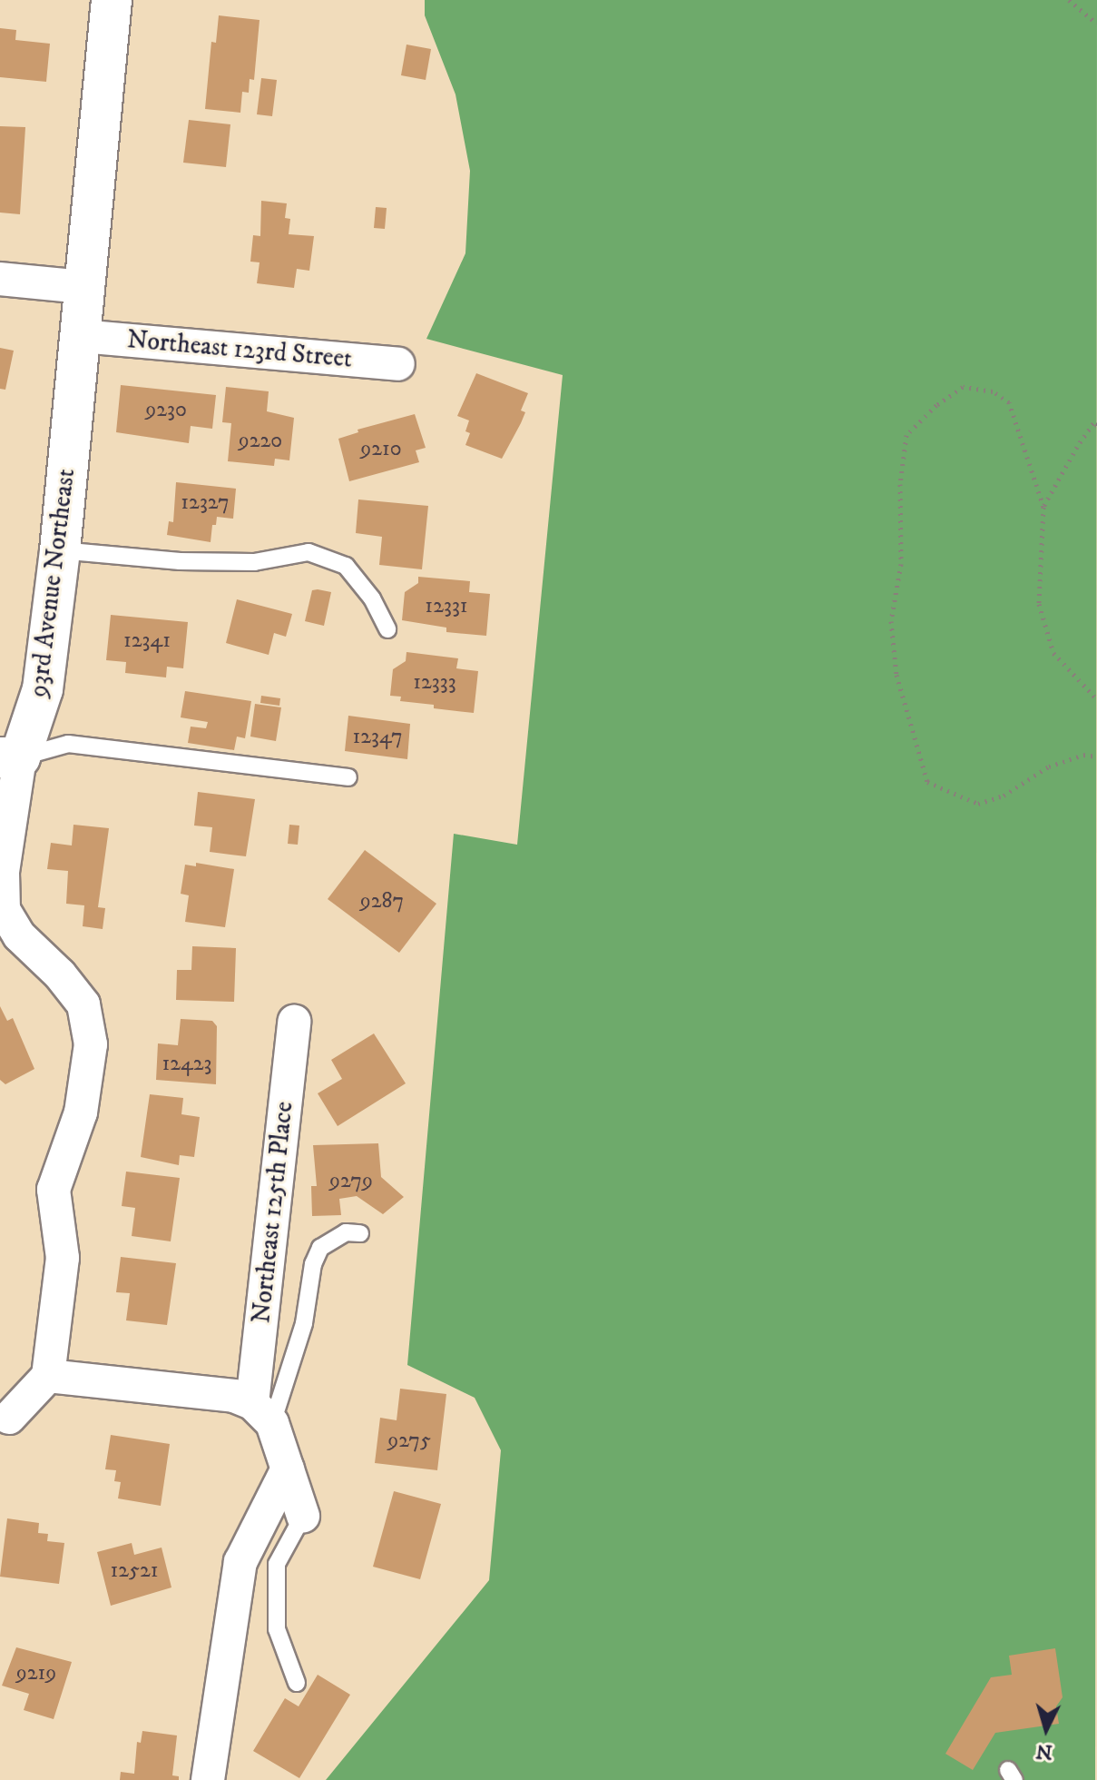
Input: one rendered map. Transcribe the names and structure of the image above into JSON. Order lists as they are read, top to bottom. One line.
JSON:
{"streets":{"street":["Northeast 123rd Street","93rd Avenue Northeast","Northeast 125th Place"]},"crossings":[["Northeast 123rd Street","93rd Avenue Northeast"]],"house_numbers":["9230","9220","9210","12327","12331","12341","12333","12347","9287","12423","9279","9275","12521","9219"],"north":"bottom"}
